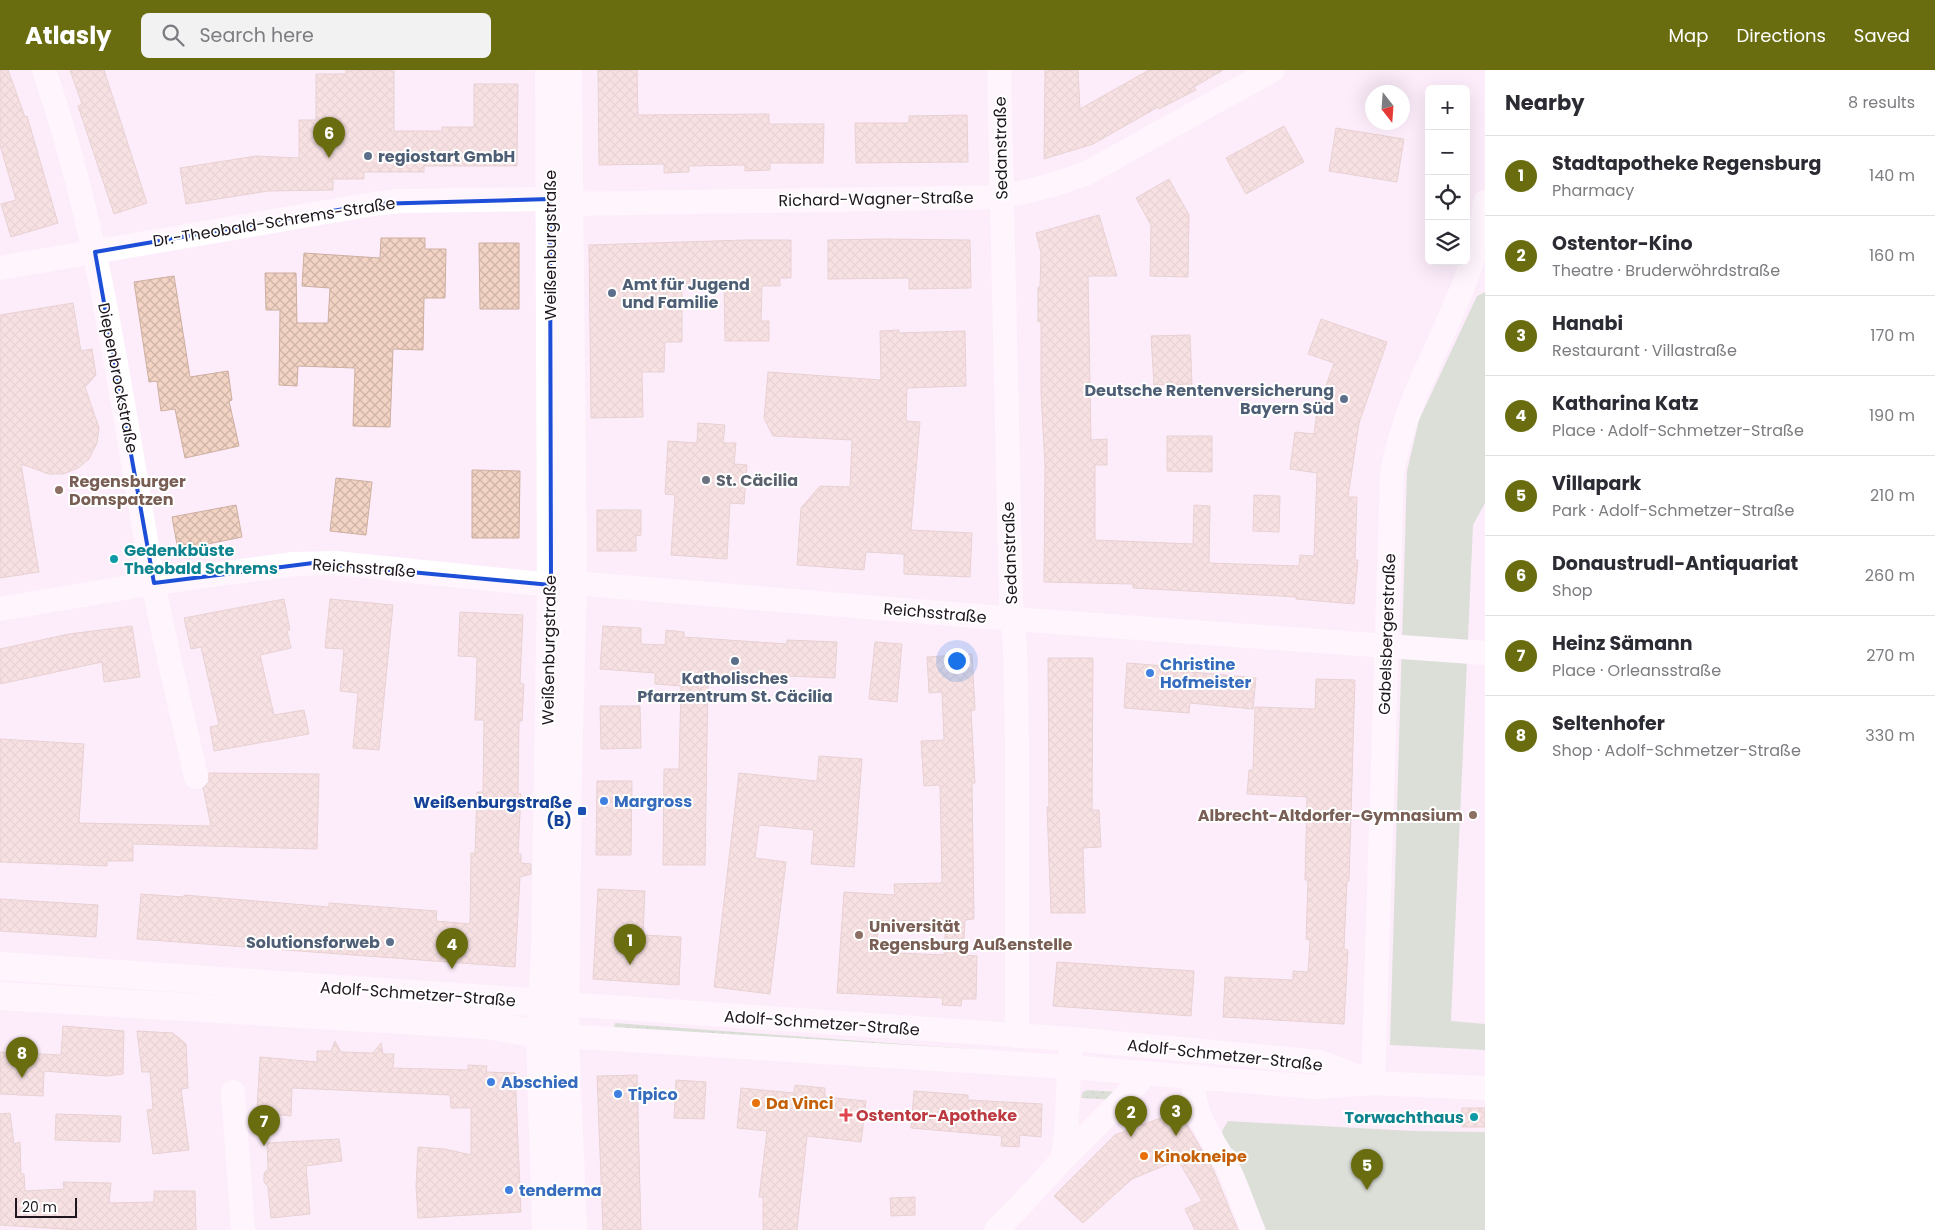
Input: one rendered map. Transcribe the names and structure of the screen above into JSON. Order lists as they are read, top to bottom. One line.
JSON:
{"streets":{"main road":["Weißenburgstraße","Adolf-Schmetzer-Straße"],"street":["Sedanstraße","Richard-Wagner-Straße","Dr.-Theobald-Schrems-Straße","Diepenbrockstraße","Reichsstraße","Gabelsbergerstraße"]},"crossings":[["Sedanstraße","Richard-Wagner-Straße"],["Sedanstraße","Reichsstraße"],["Sedanstraße","Adolf-Schmetzer-Straße"],["Richard-Wagner-Straße","Dr.-Theobald-Schrems-Straße"],["Richard-Wagner-Straße","Weißenburgstraße"],["Dr.-Theobald-Schrems-Straße","Weißenburgstraße"],["Dr.-Theobald-Schrems-Straße","Diepenbrockstraße"],["Weißenburgstraße","Reichsstraße"],["Weißenburgstraße","Adolf-Schmetzer-Straße"],["Diepenbrockstraße","Reichsstraße"],["Reichsstraße","Gabelsbergerstraße"],["Gabelsbergerstraße","Adolf-Schmetzer-Straße"]],"places":{"other":["regiostart GmbH","Amt für Jugend und Familie","Deutsche Rentenversicherung Bayern Süd","St. Cäcilia","Regensburger Domspatzen","Gedenkbüste Theobald Schrems","Katholisches Pfarrzentrum St. Cäcilia","Christine Hofmeister","Margross","Albrecht-Altdorfer-Gymnasium","Universität Regensburg Außenstelle","Solutionsforweb","Abschied","Tipico","Da Vinci","Torwachthaus","Kinokneipe","tenderma"],"transit":["Weißenburgstraße (B)"],"health":["Ostentor-Apotheke"]},"scale_bar":"20 m","north":"bottom","page":{"header":"Atlasly","search":"Search here","nav":["Map","Directions","Saved"],"heading":["Nearby","8 results"],"map_buttons":["+","−"],"pins":["6","1","4","8","3","2","7","5"],"list":[{"mark":"1","name":"Stadtapotheke Regensburg","note":"Pharmacy","value":"140 m"},{"mark":"2","name":"Ostentor-Kino","note":"Theatre · Bruderwöhrdstraße","value":"160 m"},{"mark":"3","name":"Hanabi","note":"Restaurant · Villastraße","value":"170 m"},{"mark":"4","name":"Katharina Katz","note":"Place · Adolf-Schmetzer-Straße","value":"190 m"},{"mark":"5","name":"Villapark","note":"Park · Adolf-Schmetzer-Straße","value":"210 m"},{"mark":"6","name":"Donaustrudl-Antiquariat","note":"Shop","value":"260 m"},{"mark":"7","name":"Heinz Sämann","note":"Place · Orleansstraße","value":"270 m"},{"mark":"8","name":"Seltenhofer","note":"Shop · Adolf-Schmetzer-Straße","value":"330 m"}],"scale":"20 m"}}
